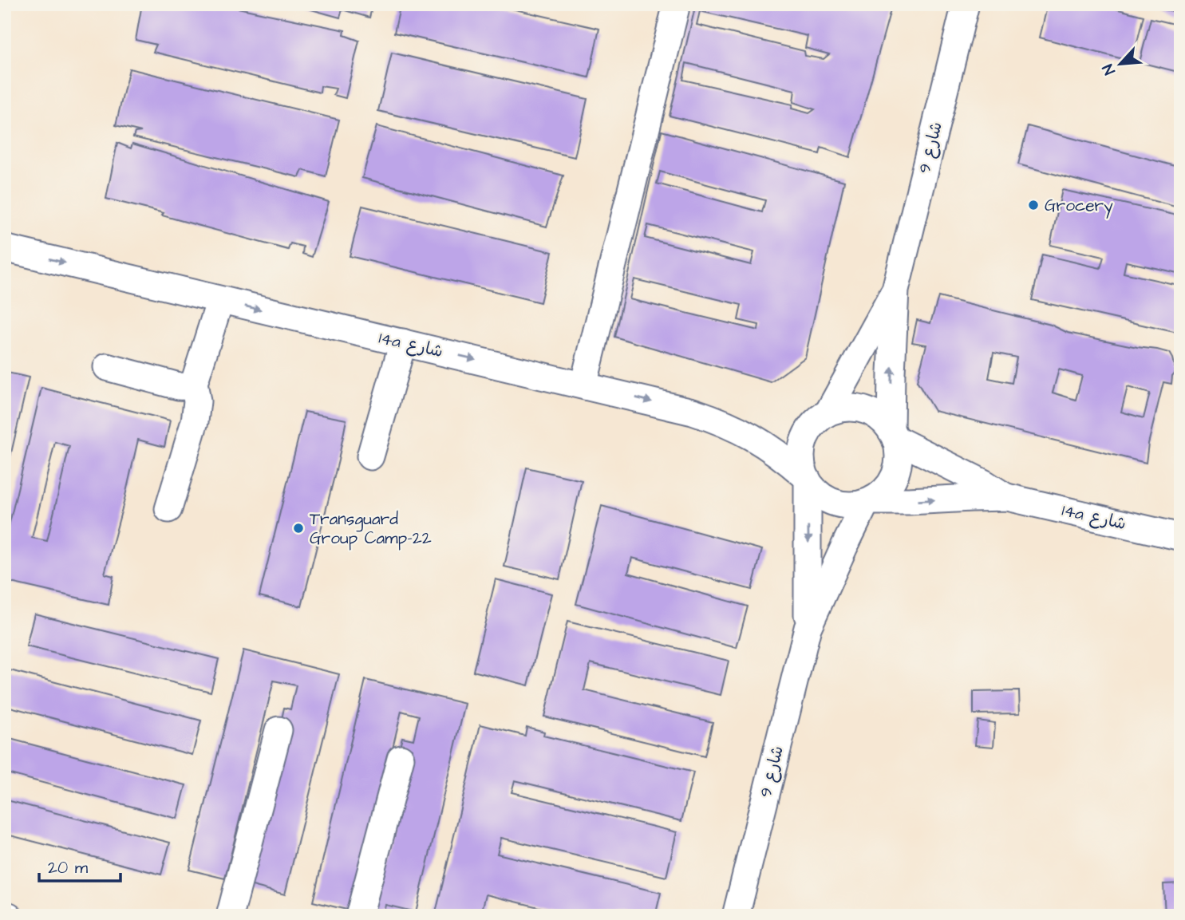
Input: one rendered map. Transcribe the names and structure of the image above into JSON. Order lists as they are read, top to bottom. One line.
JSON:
{"streets":{"street":["شارع 9","14a شارع"]},"crossings":[["شارع 9","14a شارع"]],"places":["Grocery","Transguard Group Camp-22"],"scale_bar":"20 m","north":"bottom left"}
